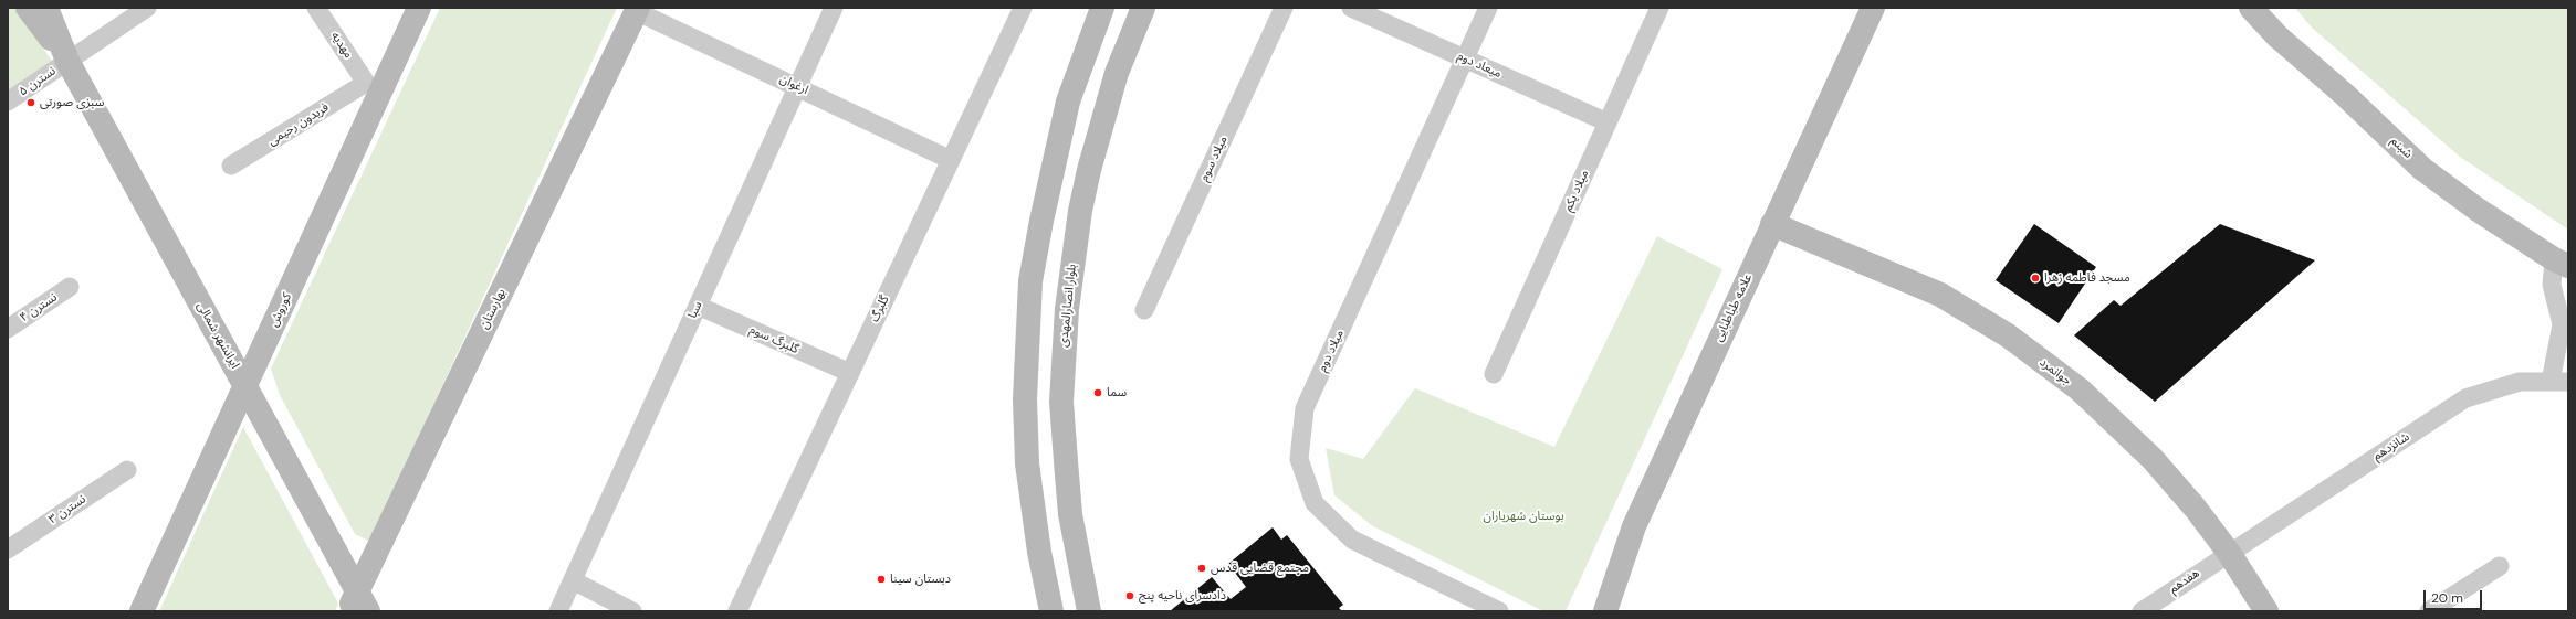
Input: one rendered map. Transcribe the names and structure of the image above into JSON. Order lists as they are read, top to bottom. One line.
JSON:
{"streets":{"street":["مهدیه","میعاد دوم","نسترن ۵","ارغوان","فریدون رحیمی","شبنم","میلاد سوم","میلاد یکم","بلوار انصارالمهدی","نسترن ۴","علامه طباطبایی","بهارستان","گلبرگ","کوروش","سبا","ایرانشهر شمالی","گلبرگ سوم","میلاد دوم","جوانمرد","شانزدهم","نسترن ۳","هفدهم"]},"crossings":[["مهدیه","فریدون رحیمی"],["میعاد دوم","میلاد یکم"],["میعاد دوم","میلاد دوم"],["نسترن ۵","ایرانشهر شمالی"],["ارغوان","بهارستان"],["ارغوان","گلبرگ"],["ارغوان","سبا"],["علامه طباطبایی","جوانمرد"],["بهارستان","ایرانشهر شمالی"],["گلبرگ","گلبرگ سوم"],["کوروش","ایرانشهر شمالی"],["سبا","گلبرگ سوم"],["جوانمرد","شانزدهم"],["جوانمرد","هفدهم"],["شانزدهم","هفدهم"]],"parks":["بوستان شهریاران"],"places":["سبزی صورتی","مسجد فاطمه زهرا","سما","مجتمع قضایی قدس","دبستان سینا","دادسرای ناحیه پنج"],"scale_bar":"20 m"}
